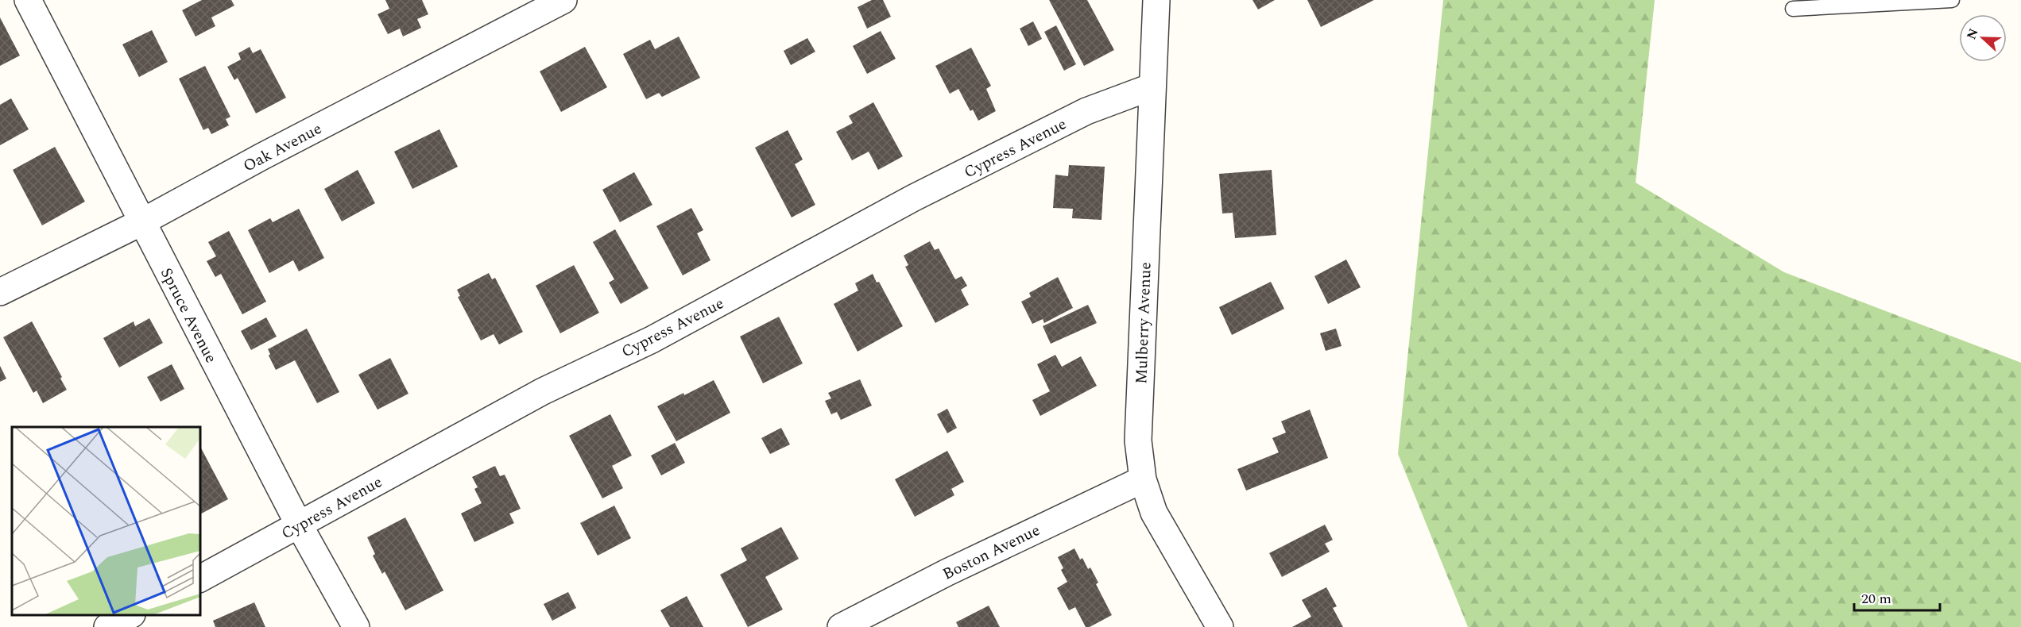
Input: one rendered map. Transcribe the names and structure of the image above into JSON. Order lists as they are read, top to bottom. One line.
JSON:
{"streets":{"street":["Oak Avenue","Cypress Avenue","Spruce Avenue","Mulberry Avenue","Boston Avenue"]},"crossings":[["Oak Avenue","Spruce Avenue"],["Cypress Avenue","Spruce Avenue"],["Cypress Avenue","Mulberry Avenue"],["Mulberry Avenue","Boston Avenue"]],"scale_bar":"20 m","north":"left"}
